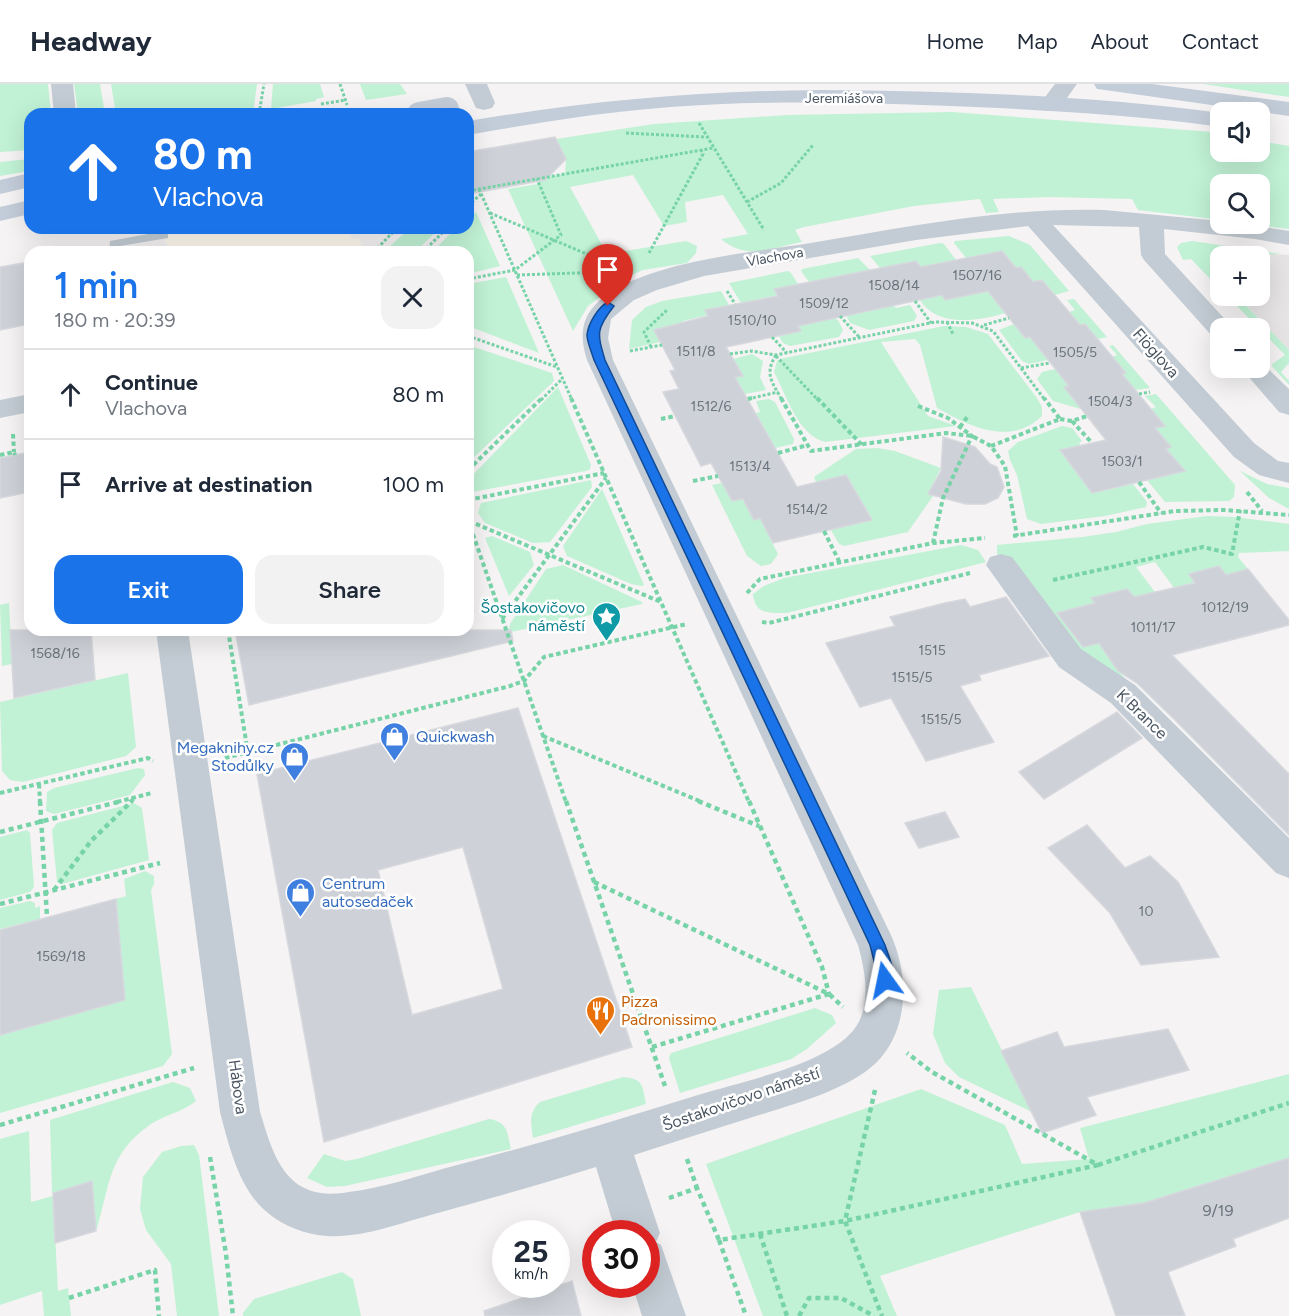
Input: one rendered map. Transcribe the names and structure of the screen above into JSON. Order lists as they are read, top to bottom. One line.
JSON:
{"streets":{"main road":["Jeremiášova"],"street":["Vlachova","Flöglova","K Brance","Hábova","Šostakovičovo náměstí"]},"crossings":[["Vlachova","Flöglova"],["Vlachova","Šostakovičovo náměstí"],["Hábova","Šostakovičovo náměstí"]],"places":{"place":["Šostakovičovo náměstí"],"shop":["Quickwash","Megaknihy.cz Stodůlky","Centrum autosedaček"],"restaurant":["Pizza Padronissimo"]},"house_numbers":["1507/16","1508/14","1509/12","1510/10","1511/8","1505/5","1504/3","1512/6","1503/1","1513/4","1514/2","1012/19","1011/17","1515","1568/16","1515/5","1515/5","10","1569/18","9/19"],"page":{"header":"Headway","nav":["Home","Map","About","Contact"],"map_buttons":["+","−"],"turn":["80 m","Vlachova"],"heading":["1 min","180 m · 20:39"],"list":[{"name":"Continue","note":"Vlachova","value":"80 m"},{"name":"Arrive at destination","value":"100 m"}],"buttons":["Exit","Share"],"speed":"25 km/h","limit":"30"}}
